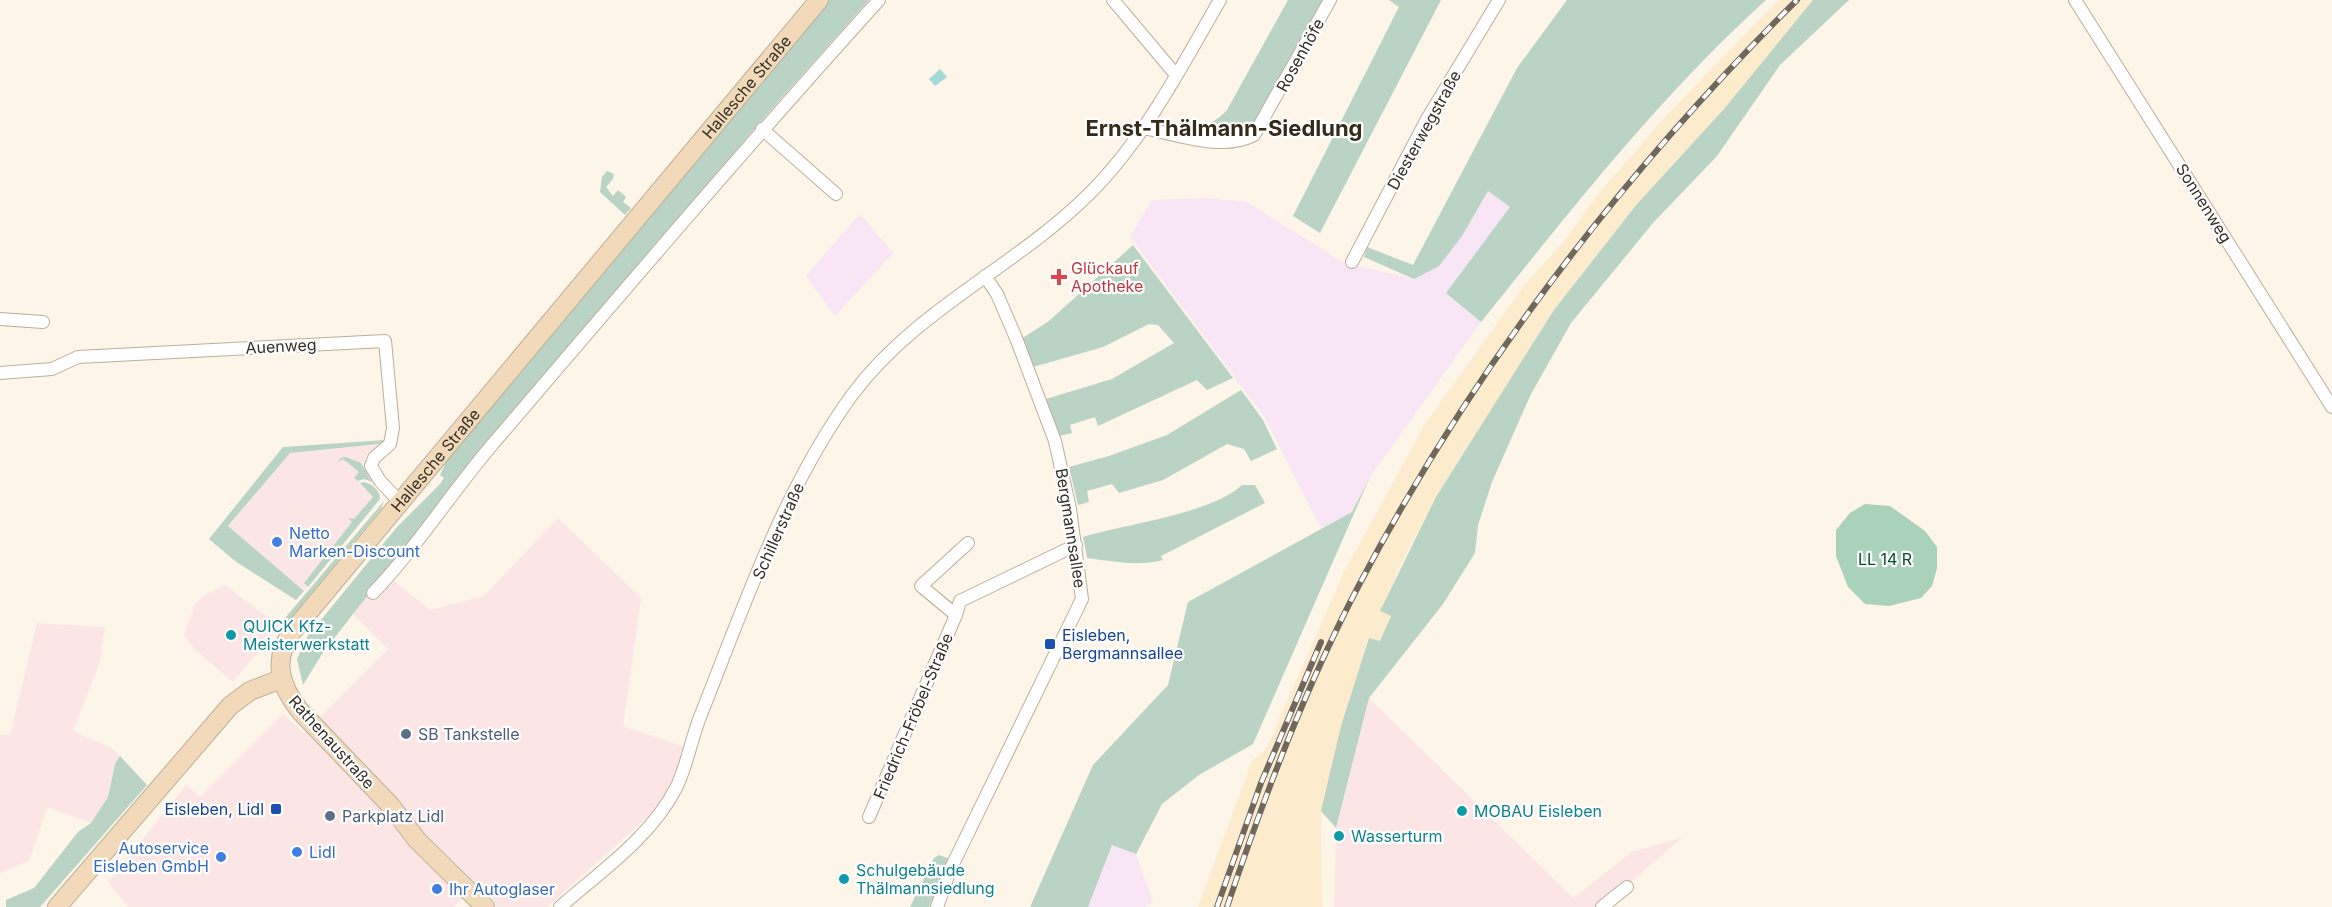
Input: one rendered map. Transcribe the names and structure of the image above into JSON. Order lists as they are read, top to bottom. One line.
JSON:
{"streets":{"main road":["Hallesche Straße","Rathenaustraße"],"street":["Rosenhöfe","Diesterwegstraße","Sonnenweg","Auenweg","Bergmannsallee","Schillerstraße","Friedrich-Fröbel-Straße"]},"crossings":[["Rosenhöfe","Schillerstraße"],["Hallesche Straße","Auenweg"],["Hallesche Straße","Rathenaustraße"],["Bergmannsallee","Schillerstraße"],["Bergmannsallee","Friedrich-Fröbel-Straße"]],"districts":["Ernst-Thälmann-Siedlung"],"parks":["LL 14 R"],"places":{"health":["Glückauf Apotheke"],"other":["Netto Marken-Discount","QUICK Kfz- Meisterwerkstatt","SB Tankstelle","MOBAU Eisleben","Parkplatz Lidl","Wasserturm","Lidl","Autoservice Eisleben GmbH","Schulgebäude Thälmannsiedlung","Ihr Autoglaser"],"transit":["Eisleben, Bergmannsallee","Eisleben, Lidl"]}}
